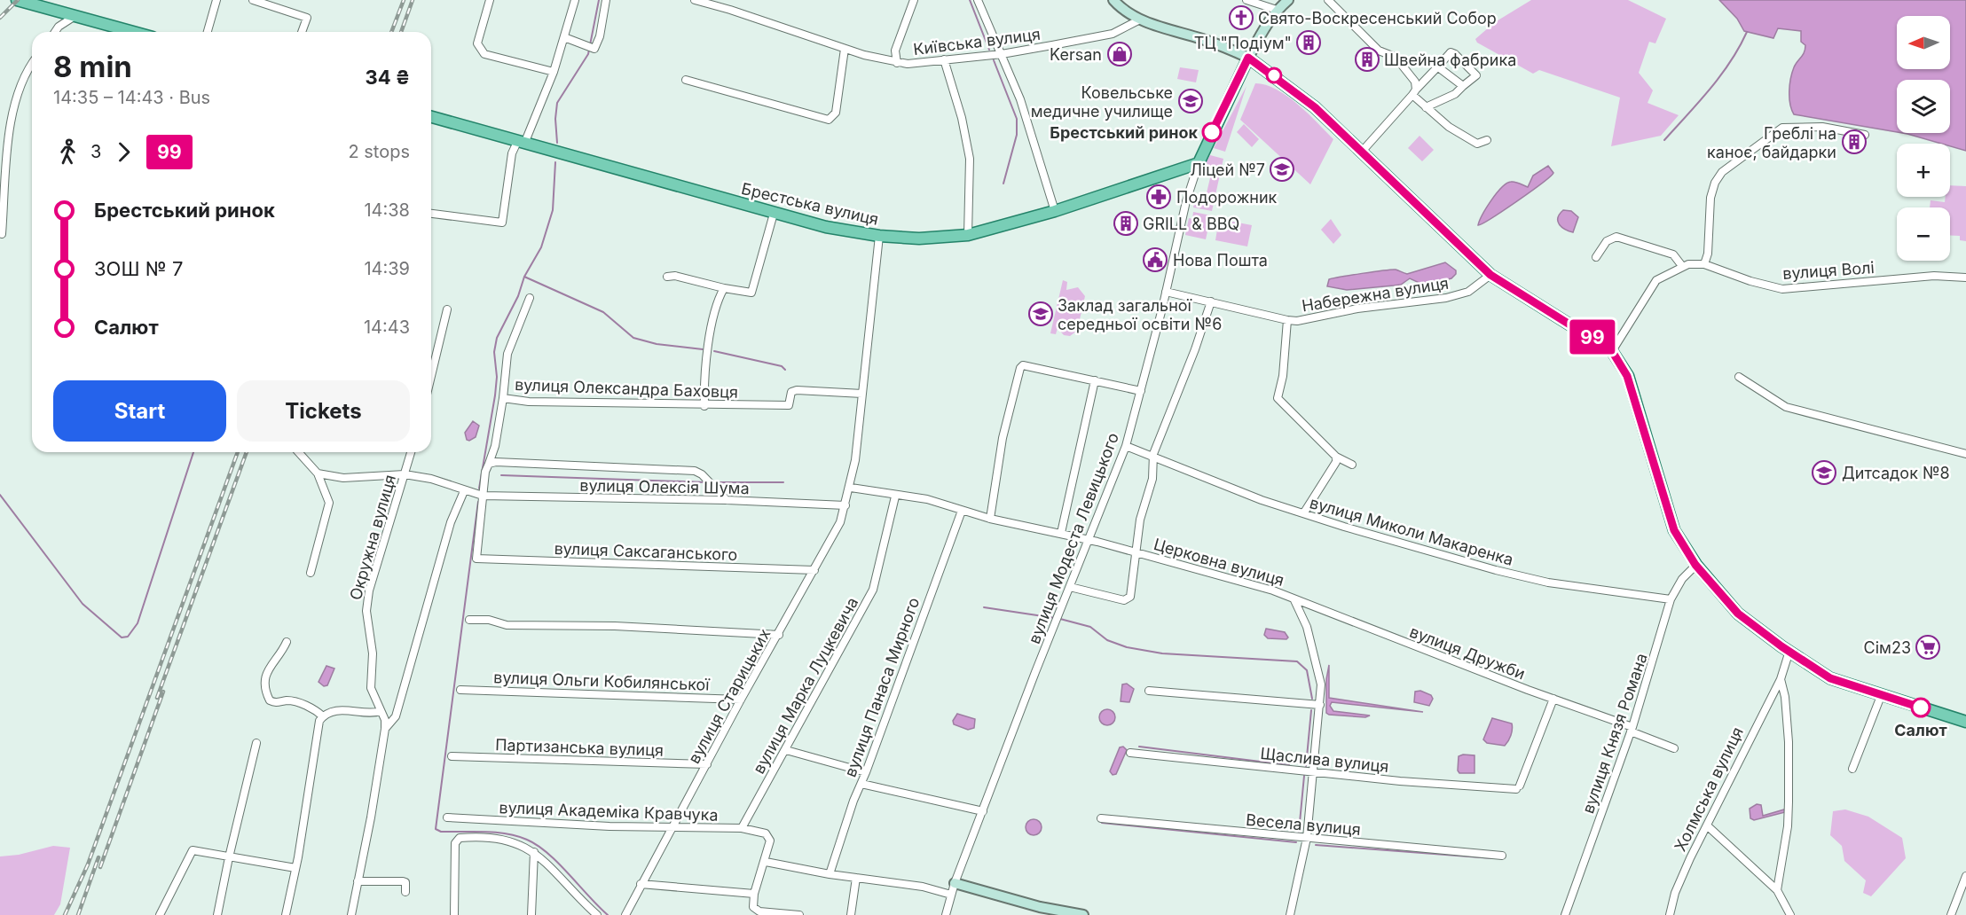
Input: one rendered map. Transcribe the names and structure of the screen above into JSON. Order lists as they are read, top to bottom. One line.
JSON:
{"streets":{"main road":["Брестська вулиця"],"street":["Київська вулиця","вулиця Волі","Набережна вулиця","вулиця Олександра Баховця","вулиця Олексія Шума","вулиця Миколи Макаренка","Окружна вулиця","вулиця Модеста Левицького","вулиця Саксаганського","Церковна вулиця","вулиця Дружби","вулиця Ольги Кобилянської","вулиця Марка Луцкевича","вулиця Панаса Мирного","вулиця Старицьких","вулиця Князя Романа","Партизанська вулиця","Щаслива вулиця","Холмська вулиця","вулиця Академіка Кравчука","Весела вулиця"]},"crossings":[["Брестська вулиця","вулиця Модеста Левицького"],["Брестська вулиця","вулиця Старицьких"],["Набережна вулиця","вулиця Модеста Левицького"],["Набережна вулиця","Церковна вулиця"],["вулиця Олександра Баховця","вулиця Старицьких"],["вулиця Олексія Шума","Окружна вулиця"],["вулиця Олексія Шума","вулиця Саксаганського"],["вулиця Олексія Шума","вулиця Старицьких"],["вулиця Миколи Макаренка","вулиця Модеста Левицького"],["вулиця Миколи Макаренка","Церковна вулиця"],["вулиця Миколи Макаренка","вулиця Князя Романа"],["вулиця Модеста Левицького","Церковна вулиця"],["вулиця Саксаганського","вулиця Старицьких"],["Церковна вулиця","вулиця Дружби"],["Церковна вулиця","вулиця Марка Луцкевича"],["Церковна вулиця","вулиця Панаса Мирного"],["вулиця Дружби","вулиця Князя Романа"],["вулиця Дружби","Щаслива вулиця"],["вулиця Ольги Кобилянської","вулиця Старицьких"],["вулиця Марка Луцкевича","вулиця Академіка Кравчука"],["вулиця Старицьких","Партизанська вулиця"],["вулиця Старицьких","вулиця Академіка Кравчука"]],"places":{"church":["Свято-Воскресенський Собор"],"building":["ТЦ \"Подіум\"","Швейна фабрика","Греблі на каноє, байдарки","GRILL & BBQ"],"shop":["Kersan"],"school or university":["Ковельське медичне училище","Ліцей №7","Заклад загальної середньої освіти №6","Дитсадок №8"],"other":["Брестський ринок","Салют"],"pharmacy":["Подорожник"],"public building":["Нова Пошта"],"supermarket":["Сім23"]},"lines":["bus line 99"],"north":"left","page":{"on_map":"99","map_buttons":["+","−"],"heading":["8 min","14:35 – 14:43 · Bus","34 ₴"],"legs":["3","99","2 stops"],"list":[{"name":"Брестський ринок","value":"14:38"},{"name":"ЗОШ № 7","value":"14:39"},{"name":"Салют","value":"14:43"}],"buttons":["Start","Tickets"]}}
